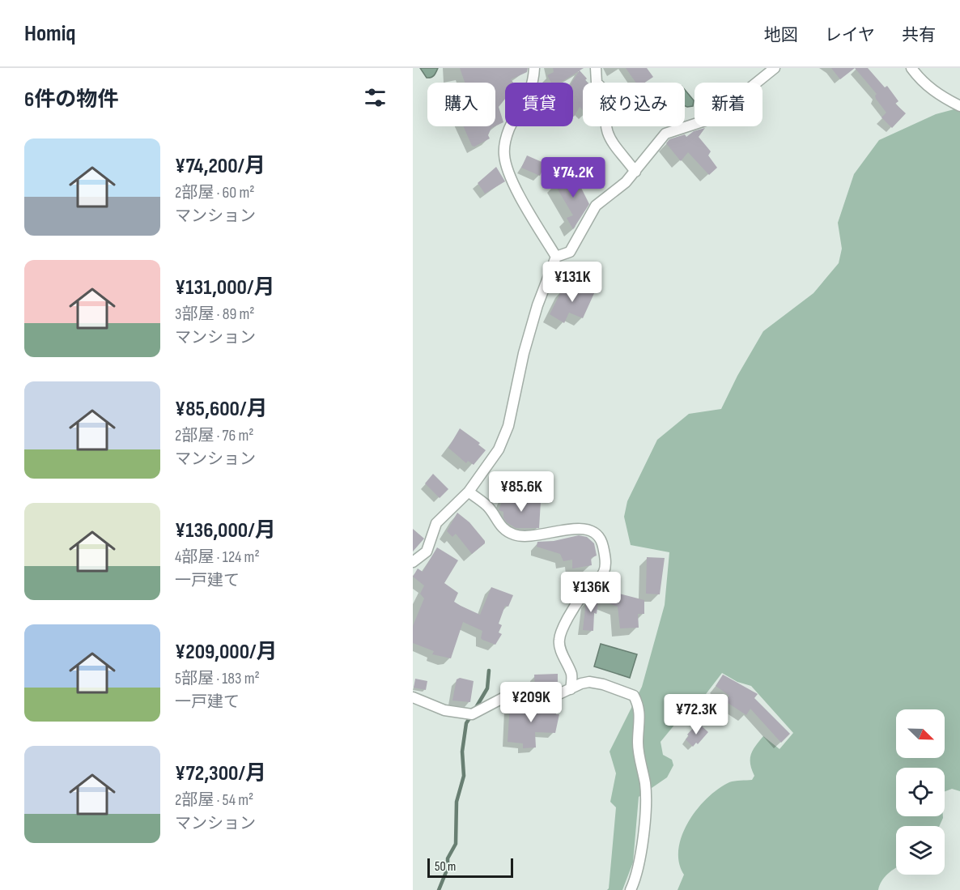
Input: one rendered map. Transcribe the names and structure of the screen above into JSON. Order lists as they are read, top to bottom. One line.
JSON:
{"scale_bar":"50 m","north":"bottom right","page":{"header":"Homiq","nav":["地図","レイヤ","共有"],"heading":"6件の物件","chip":["購入","賃貸","絞り込み","新着"],"list":[{"name":"¥74,200/月","note":"2部屋 · 60 m² · マンション"},{"name":"¥131,000/月","note":"3部屋 · 89 m² · マンション"},{"name":"¥85,600/月","note":"2部屋 · 76 m² · マンション"},{"name":"¥136,000/月","note":"4部屋 · 124 m² · 一戸建て"},{"name":"¥209,000/月","note":"5部屋 · 183 m² · 一戸建て"},{"name":"¥72,300/月","note":"2部屋 · 54 m² · マンション"}],"price":["¥74.2K","¥131K","¥85.6K","¥136K","¥209K","¥72.3K"],"scale":"50 m"}}
